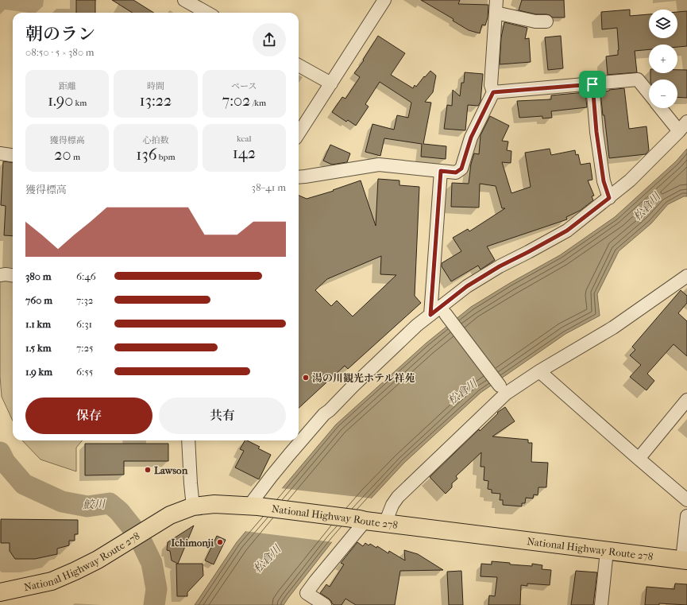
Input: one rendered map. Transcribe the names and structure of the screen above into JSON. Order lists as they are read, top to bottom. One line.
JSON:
{"streets":{"highway":["National Highway Route 278"]},"water":["松倉川","鮫川"],"places":["湯の川観光ホテル祥苑","Lawson","Ichimonji"],"page":{"map_buttons":["+","−"],"heading":["朝のラン","08:50 · 5 × 380 m"],"stats":[["距離","1.90 km"],["時間","13:22"],["ペース","7:02 /km"],["獲得標高","20 m"],["心拍数","136 bpm"],["kcal","142"]],"chart":["獲得標高","38–41 m"],"list":[{"name":"380 m","note":"6:46"},{"name":"760 m","note":"7:32"},{"name":"1.1 km","note":"6:31"},{"name":"1.5 km","note":"7:25"},{"name":"1.9 km","note":"6:55"}],"buttons":["保存","共有"]}}
